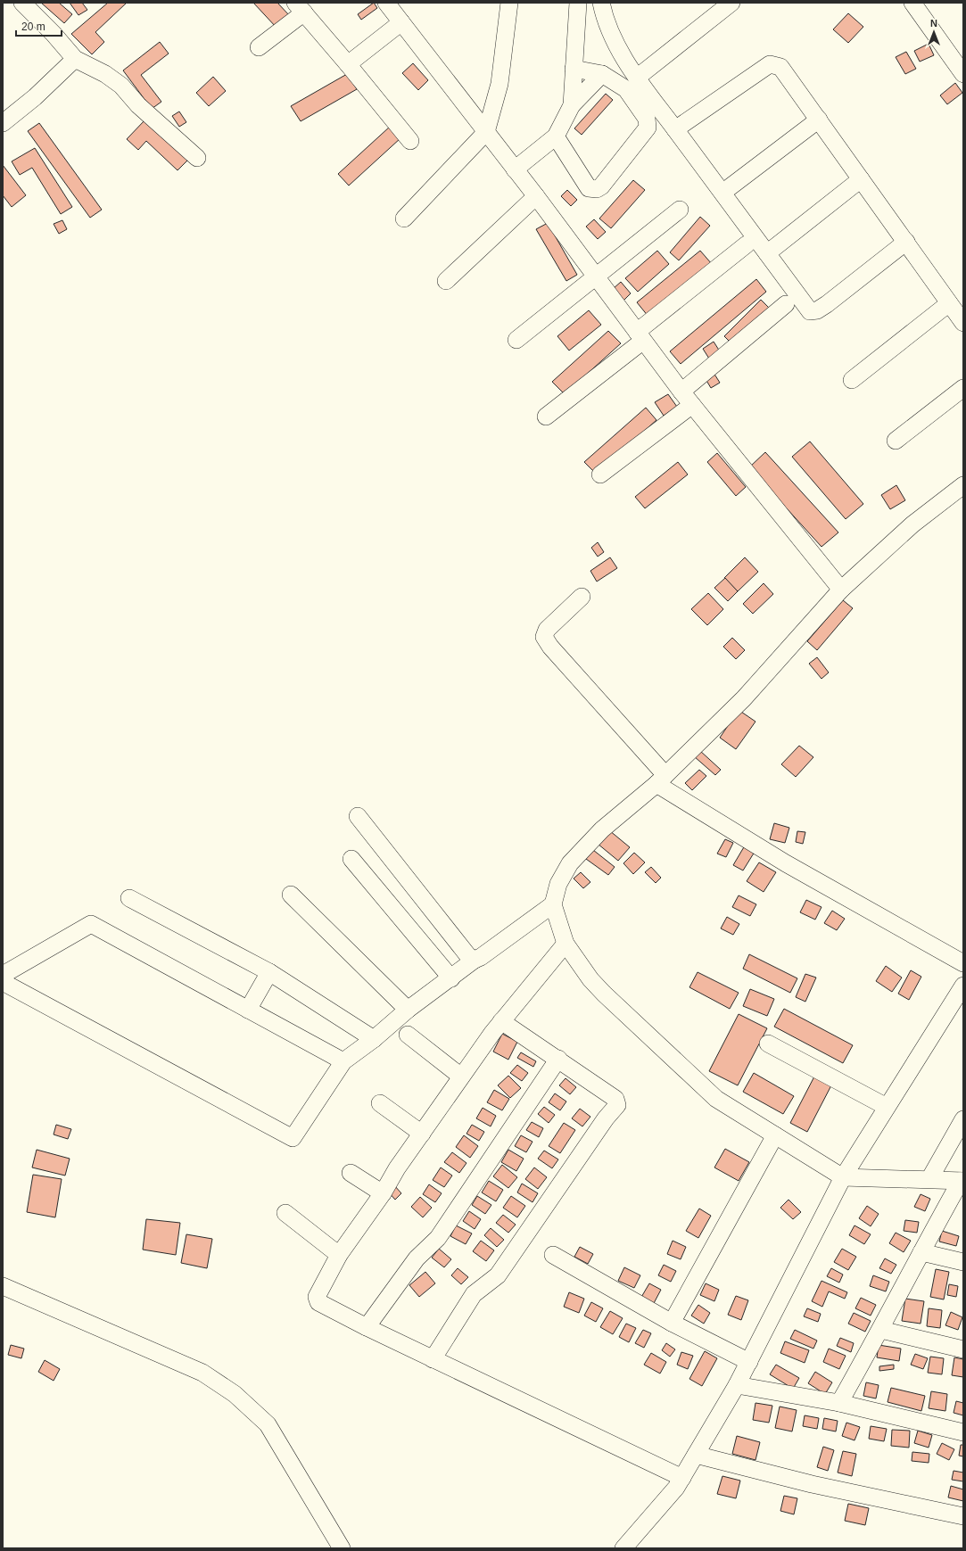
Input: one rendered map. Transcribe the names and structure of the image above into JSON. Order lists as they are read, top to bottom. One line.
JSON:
{"scale_bar":"20 m","north":"top"}
